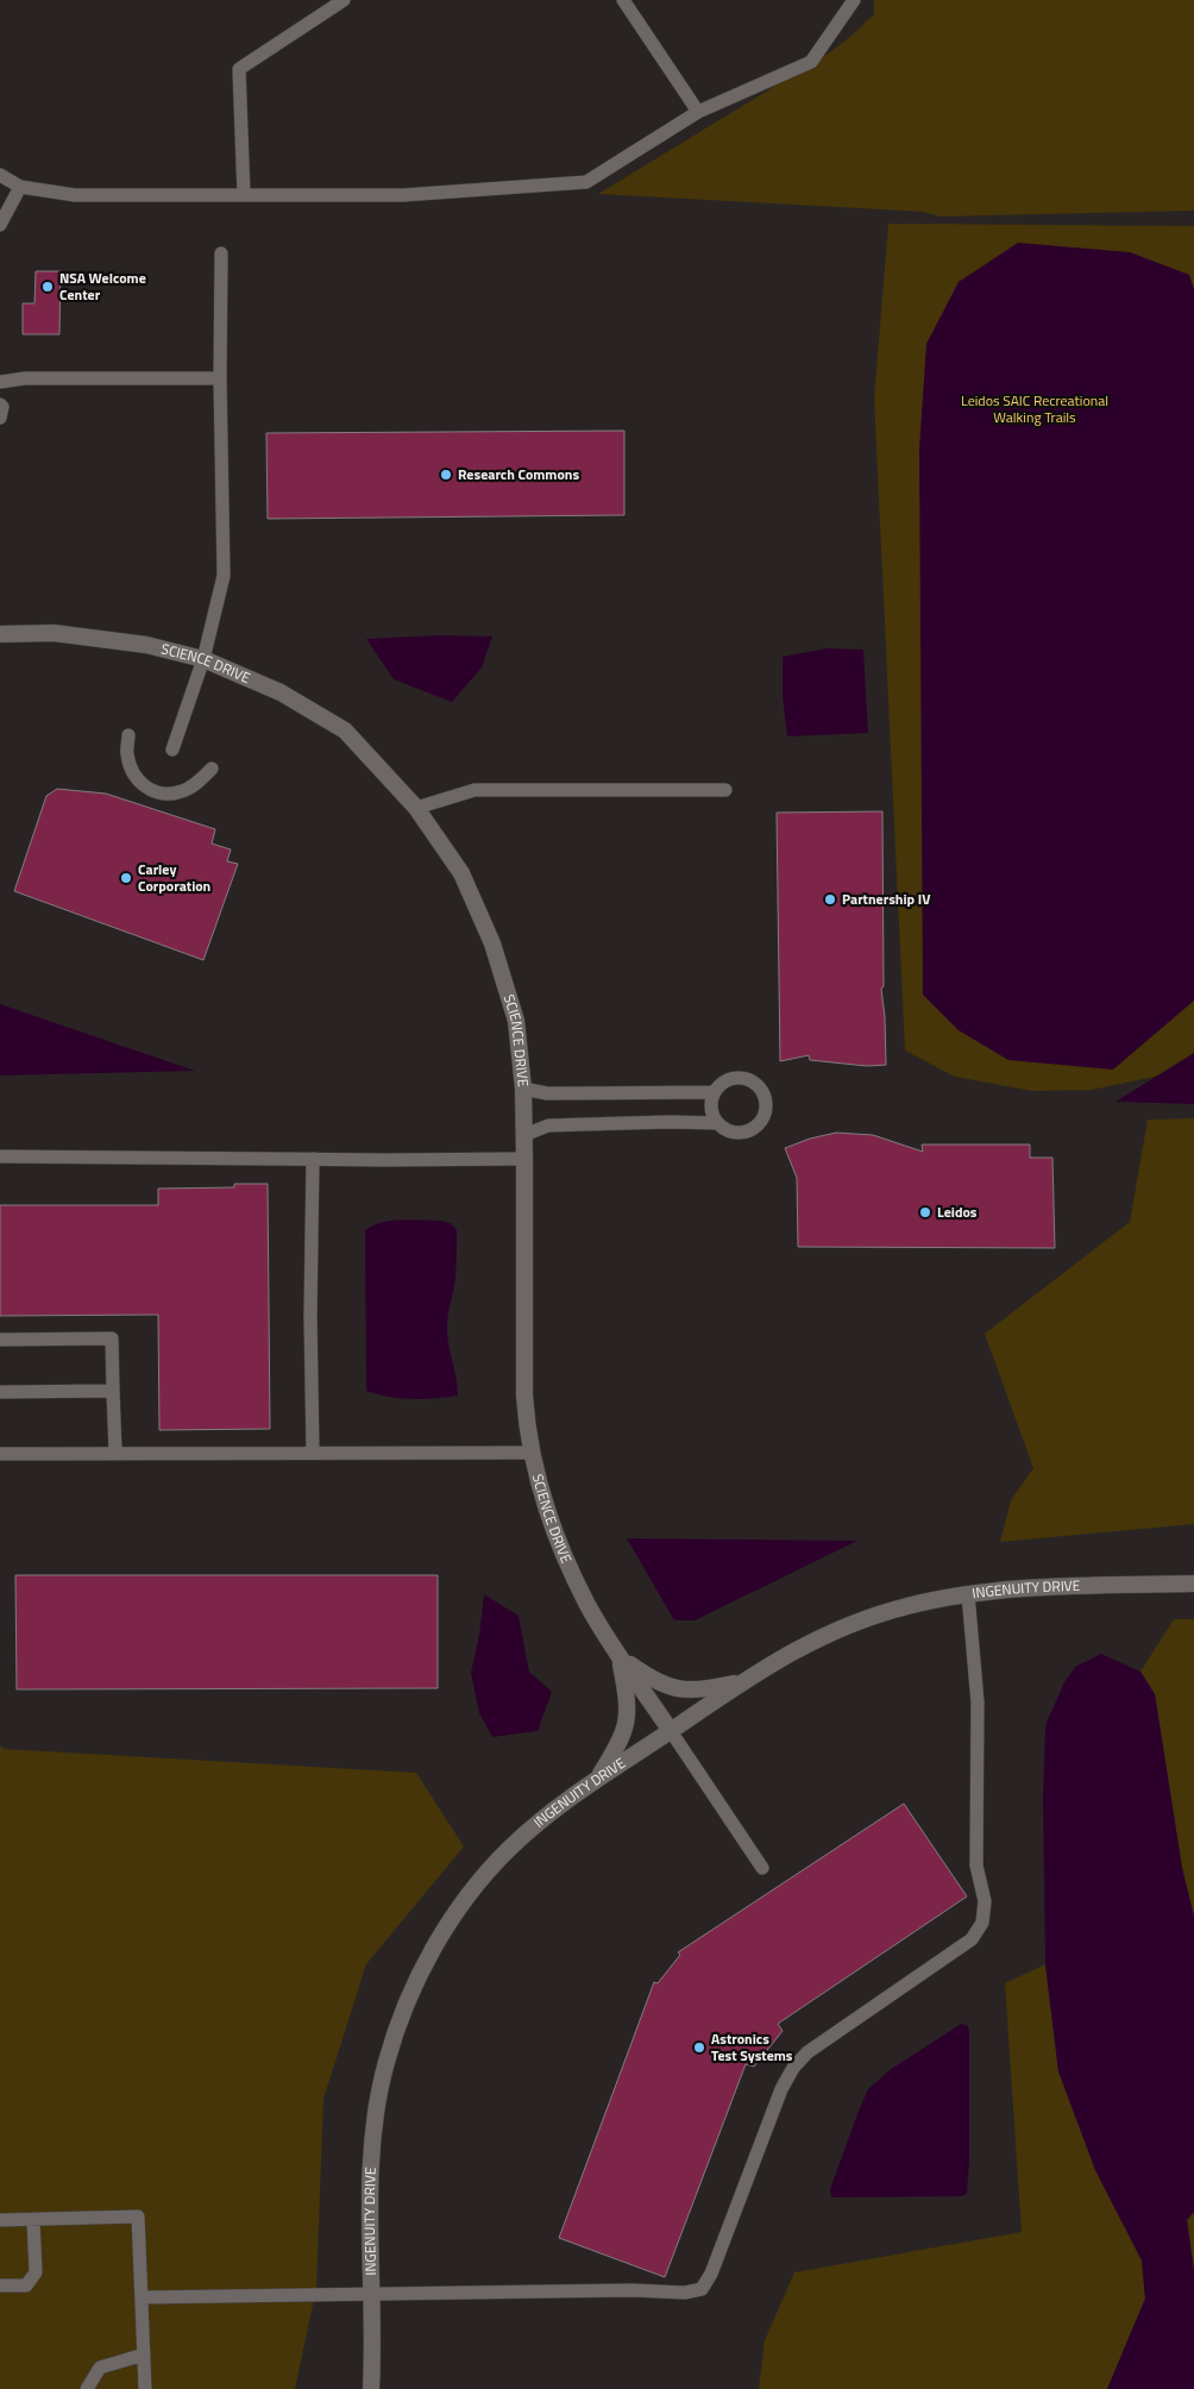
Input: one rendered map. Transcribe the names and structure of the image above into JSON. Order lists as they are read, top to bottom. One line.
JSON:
{"streets":{"street":["SCIENCE DRIVE","INGENUITY DRIVE"]},"crossings":[["SCIENCE DRIVE","INGENUITY DRIVE"]],"parks":["Leidos SAIC Recreational Walking Trails"],"places":["NSA Welcome Center","Research Commons","Carley Corporation","Partnership IV","Leidos","Astronics Test Systems"]}
